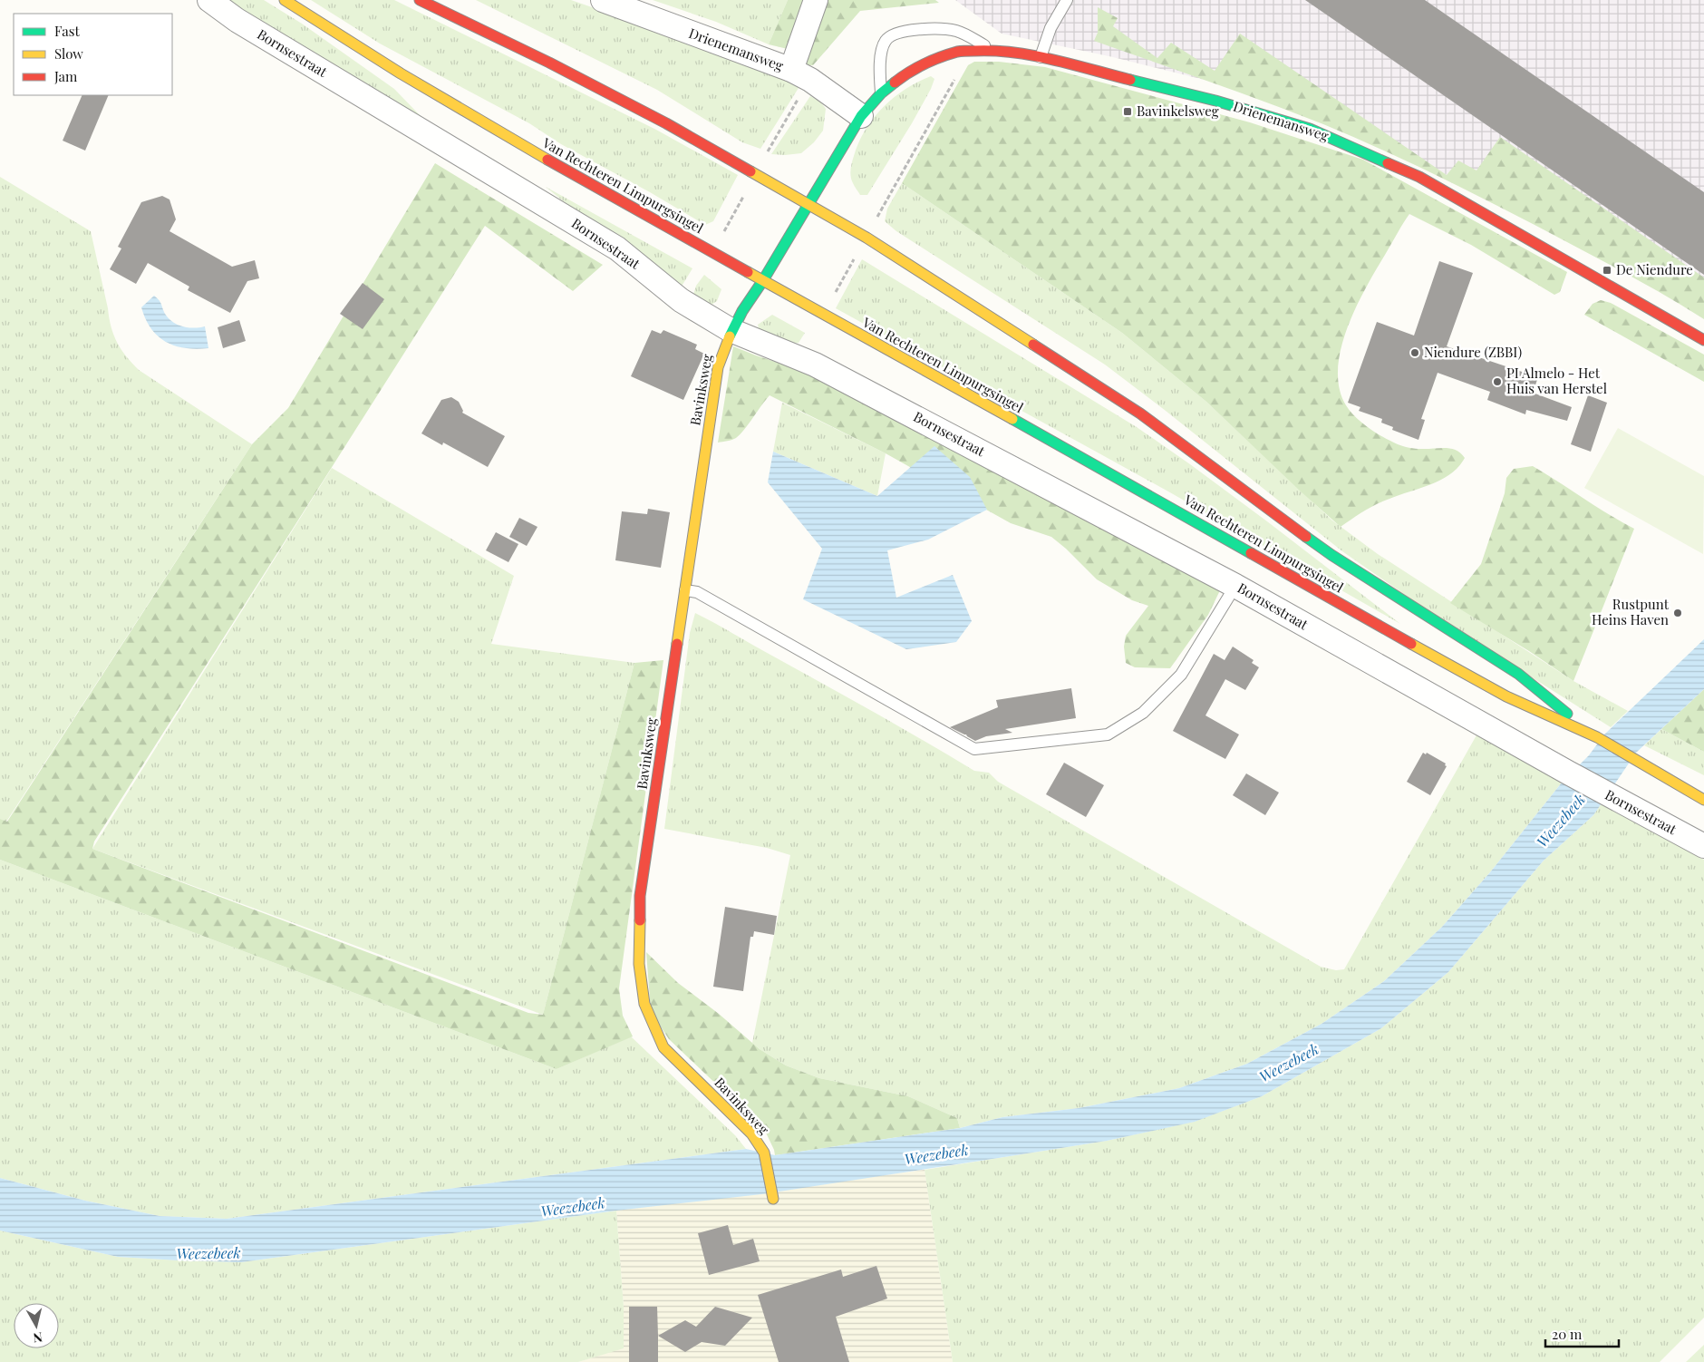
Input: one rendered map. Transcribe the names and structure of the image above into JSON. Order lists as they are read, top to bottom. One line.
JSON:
{"streets":{"main road":["Drienemansweg","Van Rechteren Limpurgsingel","Bavinksweg"],"street":["Bornsestraat"]},"crossings":[["Drienemansweg","Van Rechteren Limpurgsingel"],["Bornsestraat","Bavinksweg"],["Van Rechteren Limpurgsingel","Bavinksweg"]],"water":["Weezebeek"],"places":{"transit":["Bavinkelsweg","De Niendure"],"other":["Niendure (ZBBI)","PI Almelo - Het Huis van Herstel","Rustpunt Heins Haven"]},"legend":["Fast","Slow","Jam"],"scale_bar":"20 m","north":"bottom"}
